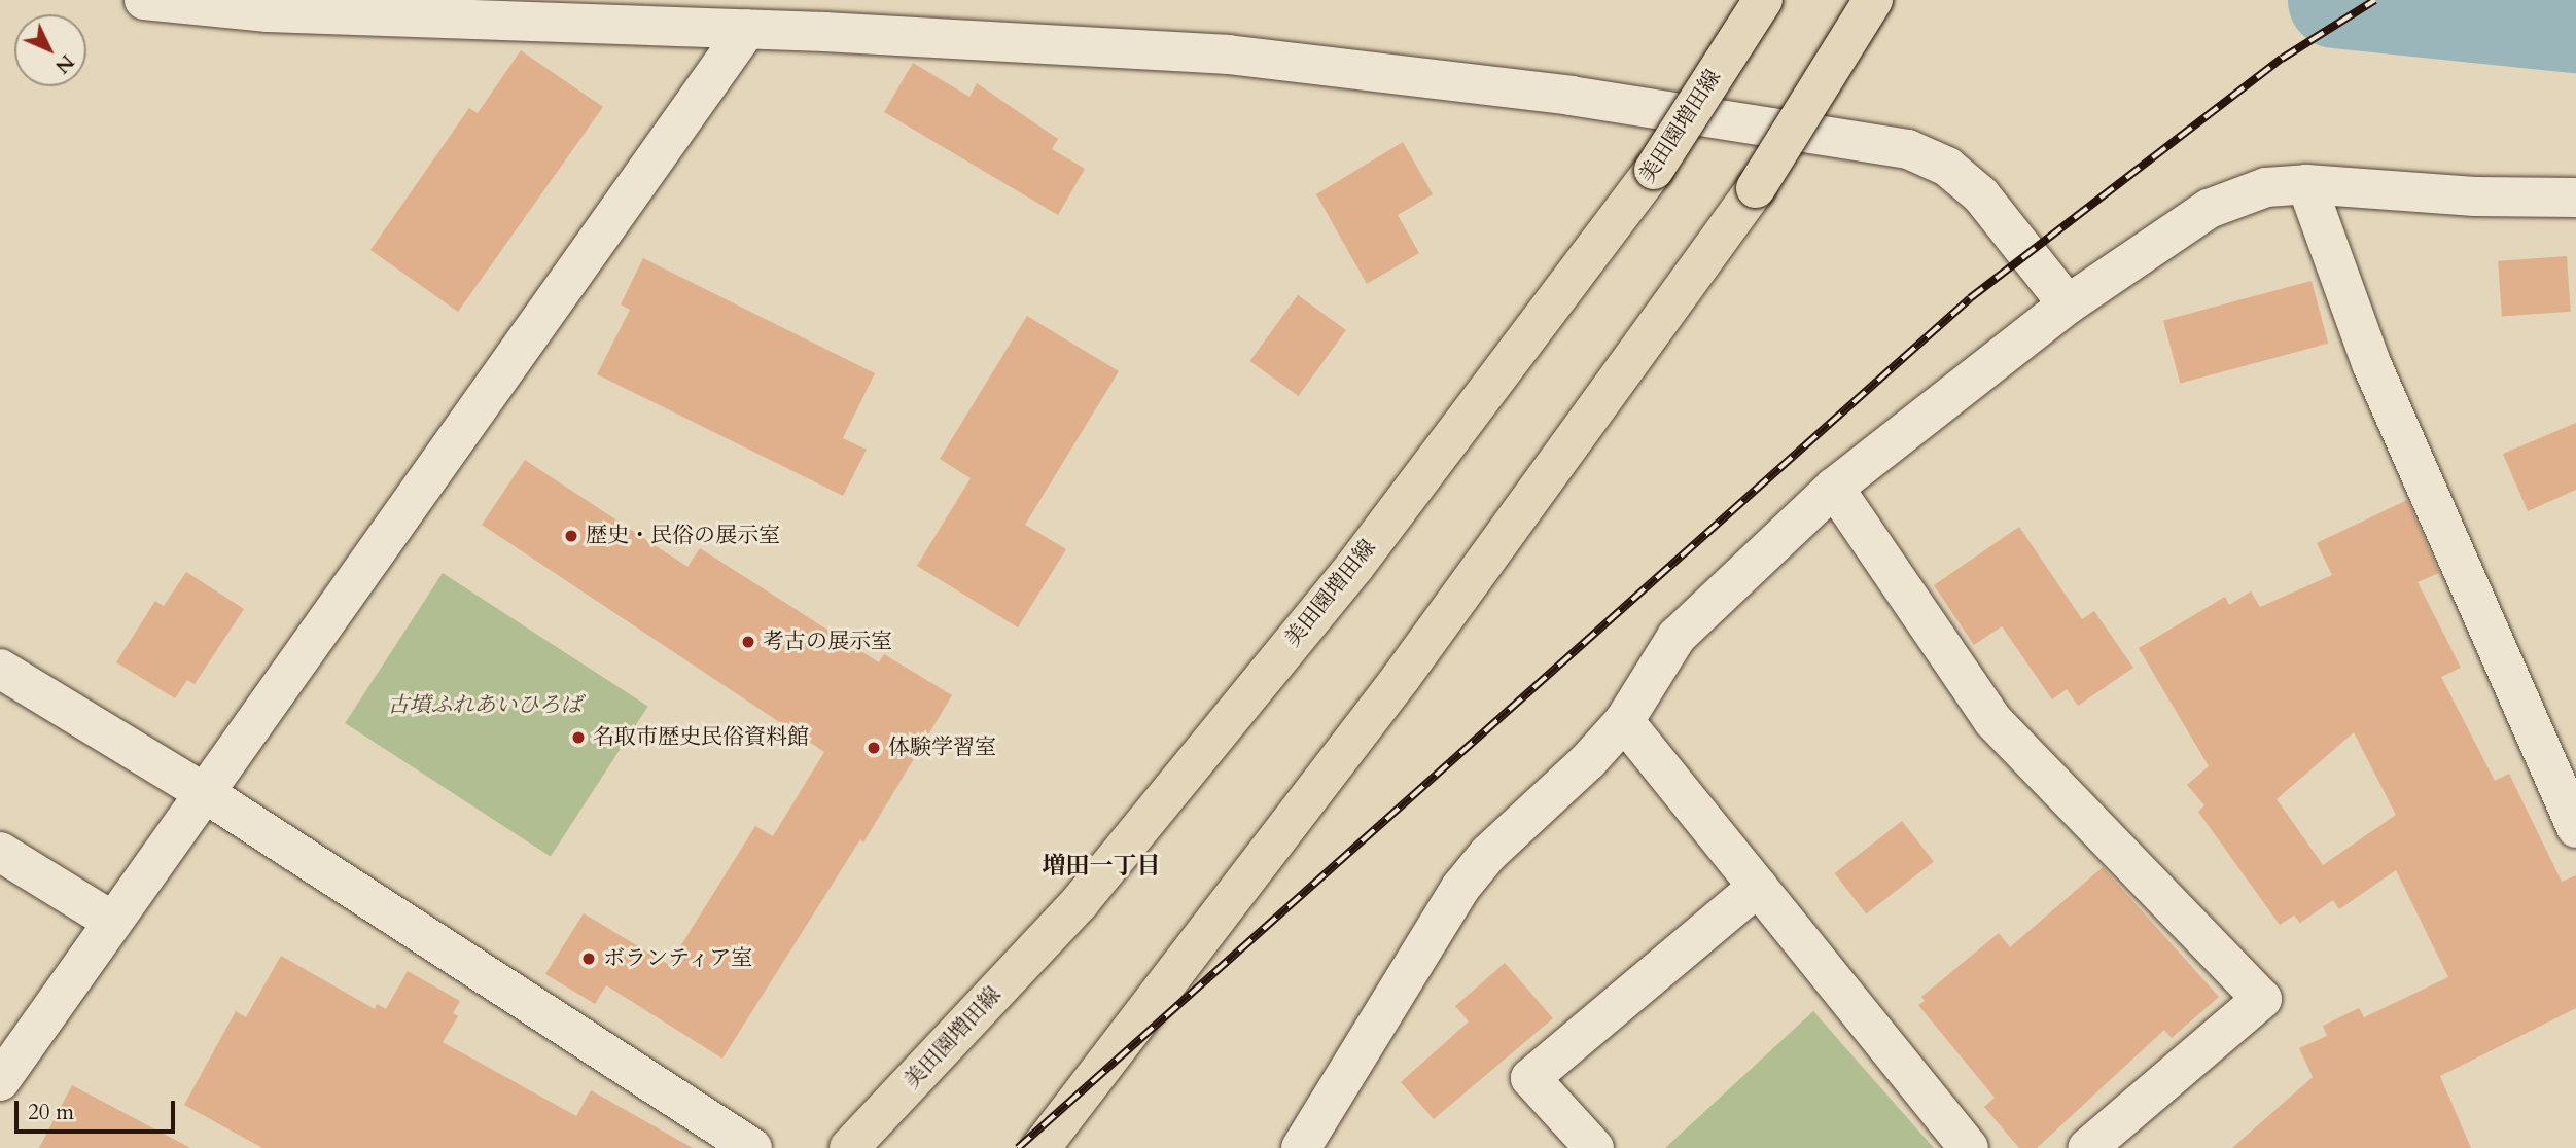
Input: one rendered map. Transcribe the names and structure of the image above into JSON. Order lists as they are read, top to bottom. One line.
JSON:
{"streets":{"main road":["美田園増田線"]},"districts":["増田一丁目"],"parks":["古墳ふれあいひろば"],"places":["歴史・民俗の展示室","考古の展示室","名取市歴史民俗資料館","体験学習室","ボランティア室"],"scale_bar":"20 m","north":"bottom right"}
